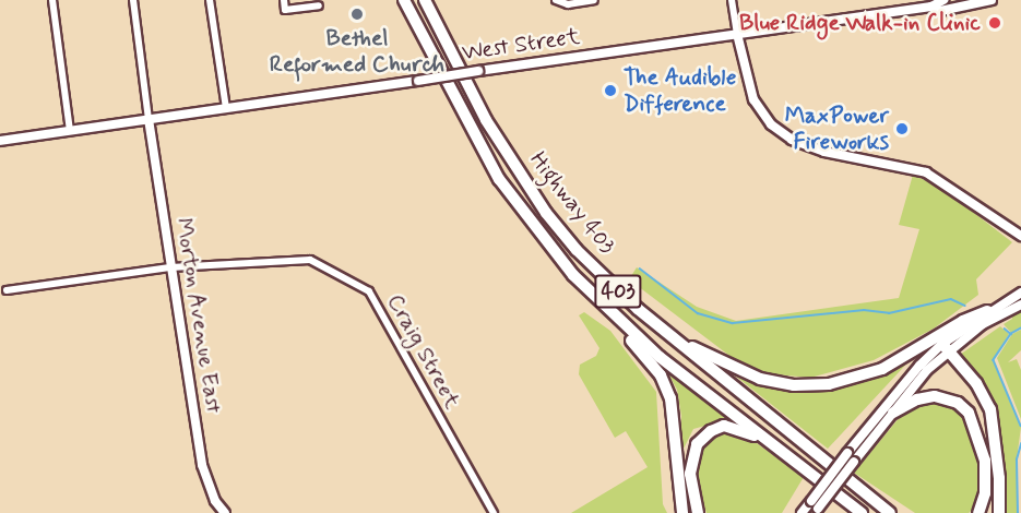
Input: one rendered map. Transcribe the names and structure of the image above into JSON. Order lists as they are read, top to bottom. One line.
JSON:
{"streets":{"highway":["Highway 403","403"],"main road":["West Street"],"street":["Morton Avenue East","Craig Street"]},"crossings":[["West Street","Morton Avenue East"],["Morton Avenue East","Craig Street"]],"places":["Bethel Reformed Church","Blue Ridge Walk-in Clinic","The Audible Difference","MaxPower Fireworks"]}
